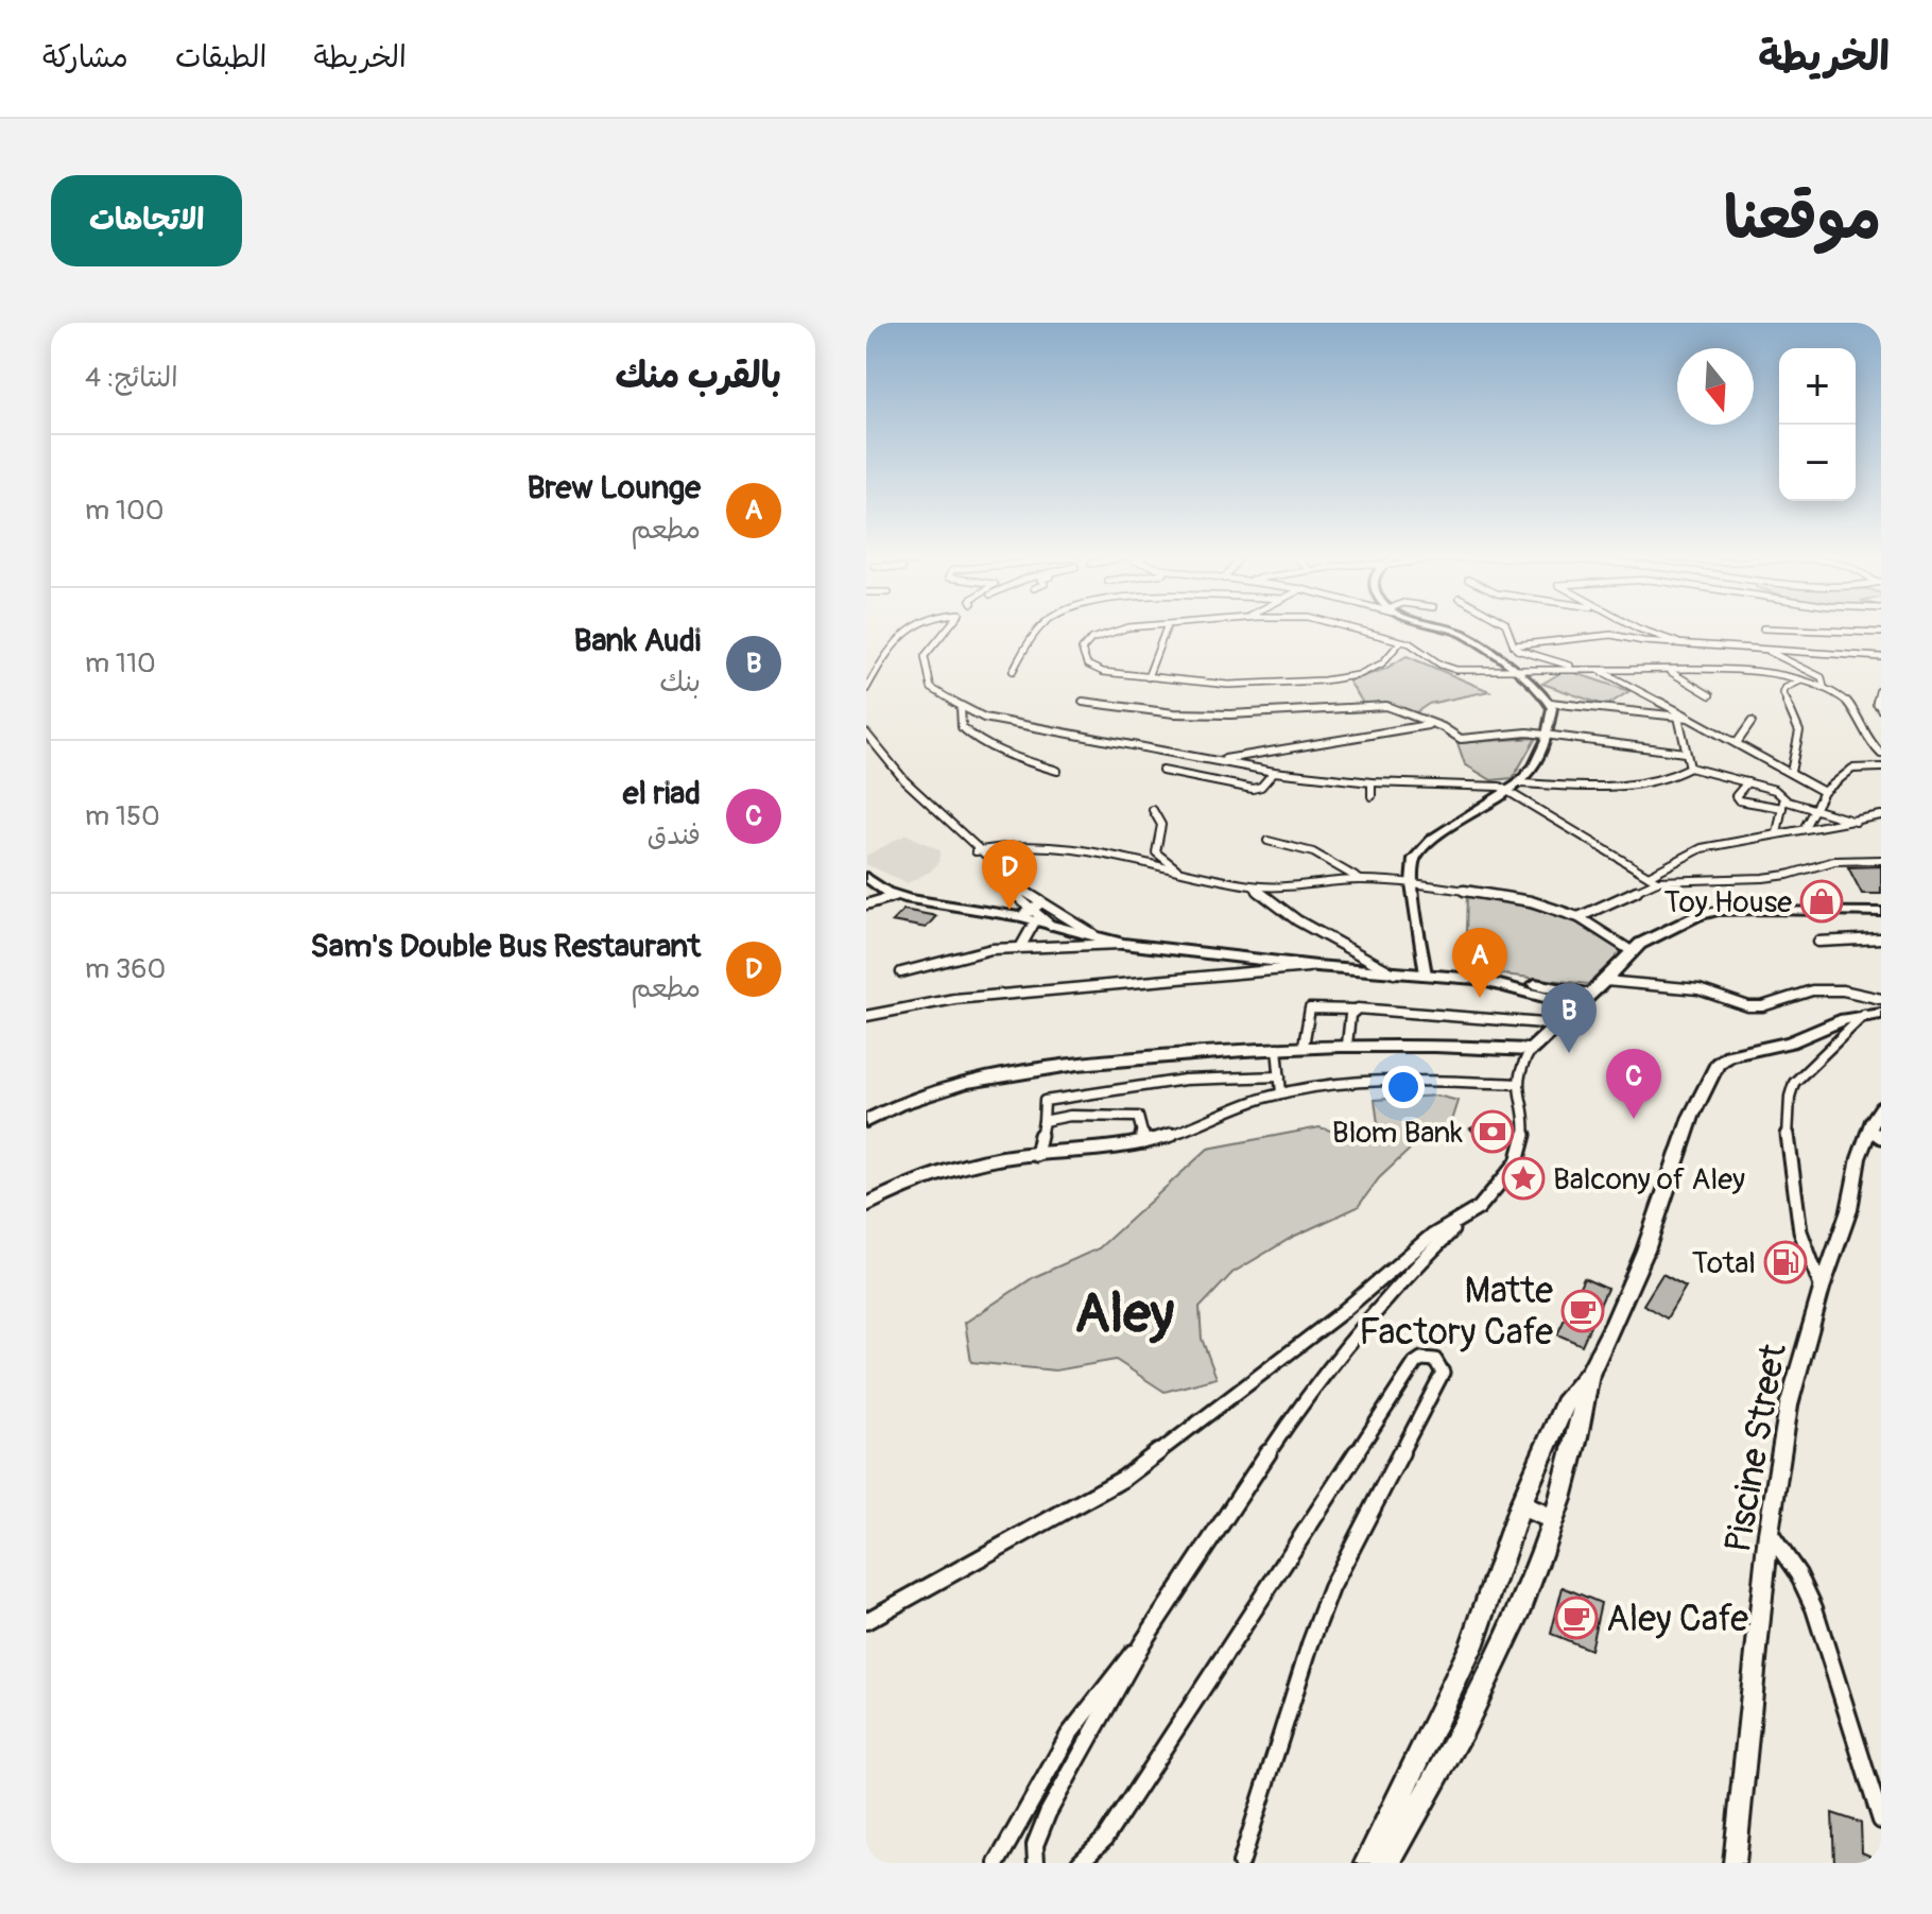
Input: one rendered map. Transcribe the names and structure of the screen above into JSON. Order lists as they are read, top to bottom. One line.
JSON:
{"streets":{"street":["Piscine Street"]},"districts":["Aley"],"places":{"shop":["Toy House"],"bank":["Blom Bank"],"place":["Balcony of Aley"],"fuel station":["Total"],"cafe":["Matte Factory Cafe","Aley Cafe"]},"north":"bottom","page":{"header":"الخريطة","nav":["الخريطة","الطبقات","مشاركة"],"title":"موقعنا","buttons":"الاتجاهات","heading":["بالقرب منك","النتائج: 4"],"map_buttons":["+","−"],"list":[{"mark":"A","name":"Brew Lounge","note":"مطعم","value":"100 m"},{"mark":"B","name":"Bank Audi","note":"بنك","value":"110 m"},{"mark":"C","name":"el riad","note":"فندق","value":"150 m"},{"mark":"D","name":"Sam's Double Bus Restaurant","note":"مطعم","value":"360 m"}],"pins":["D","A","B","C"]}}
